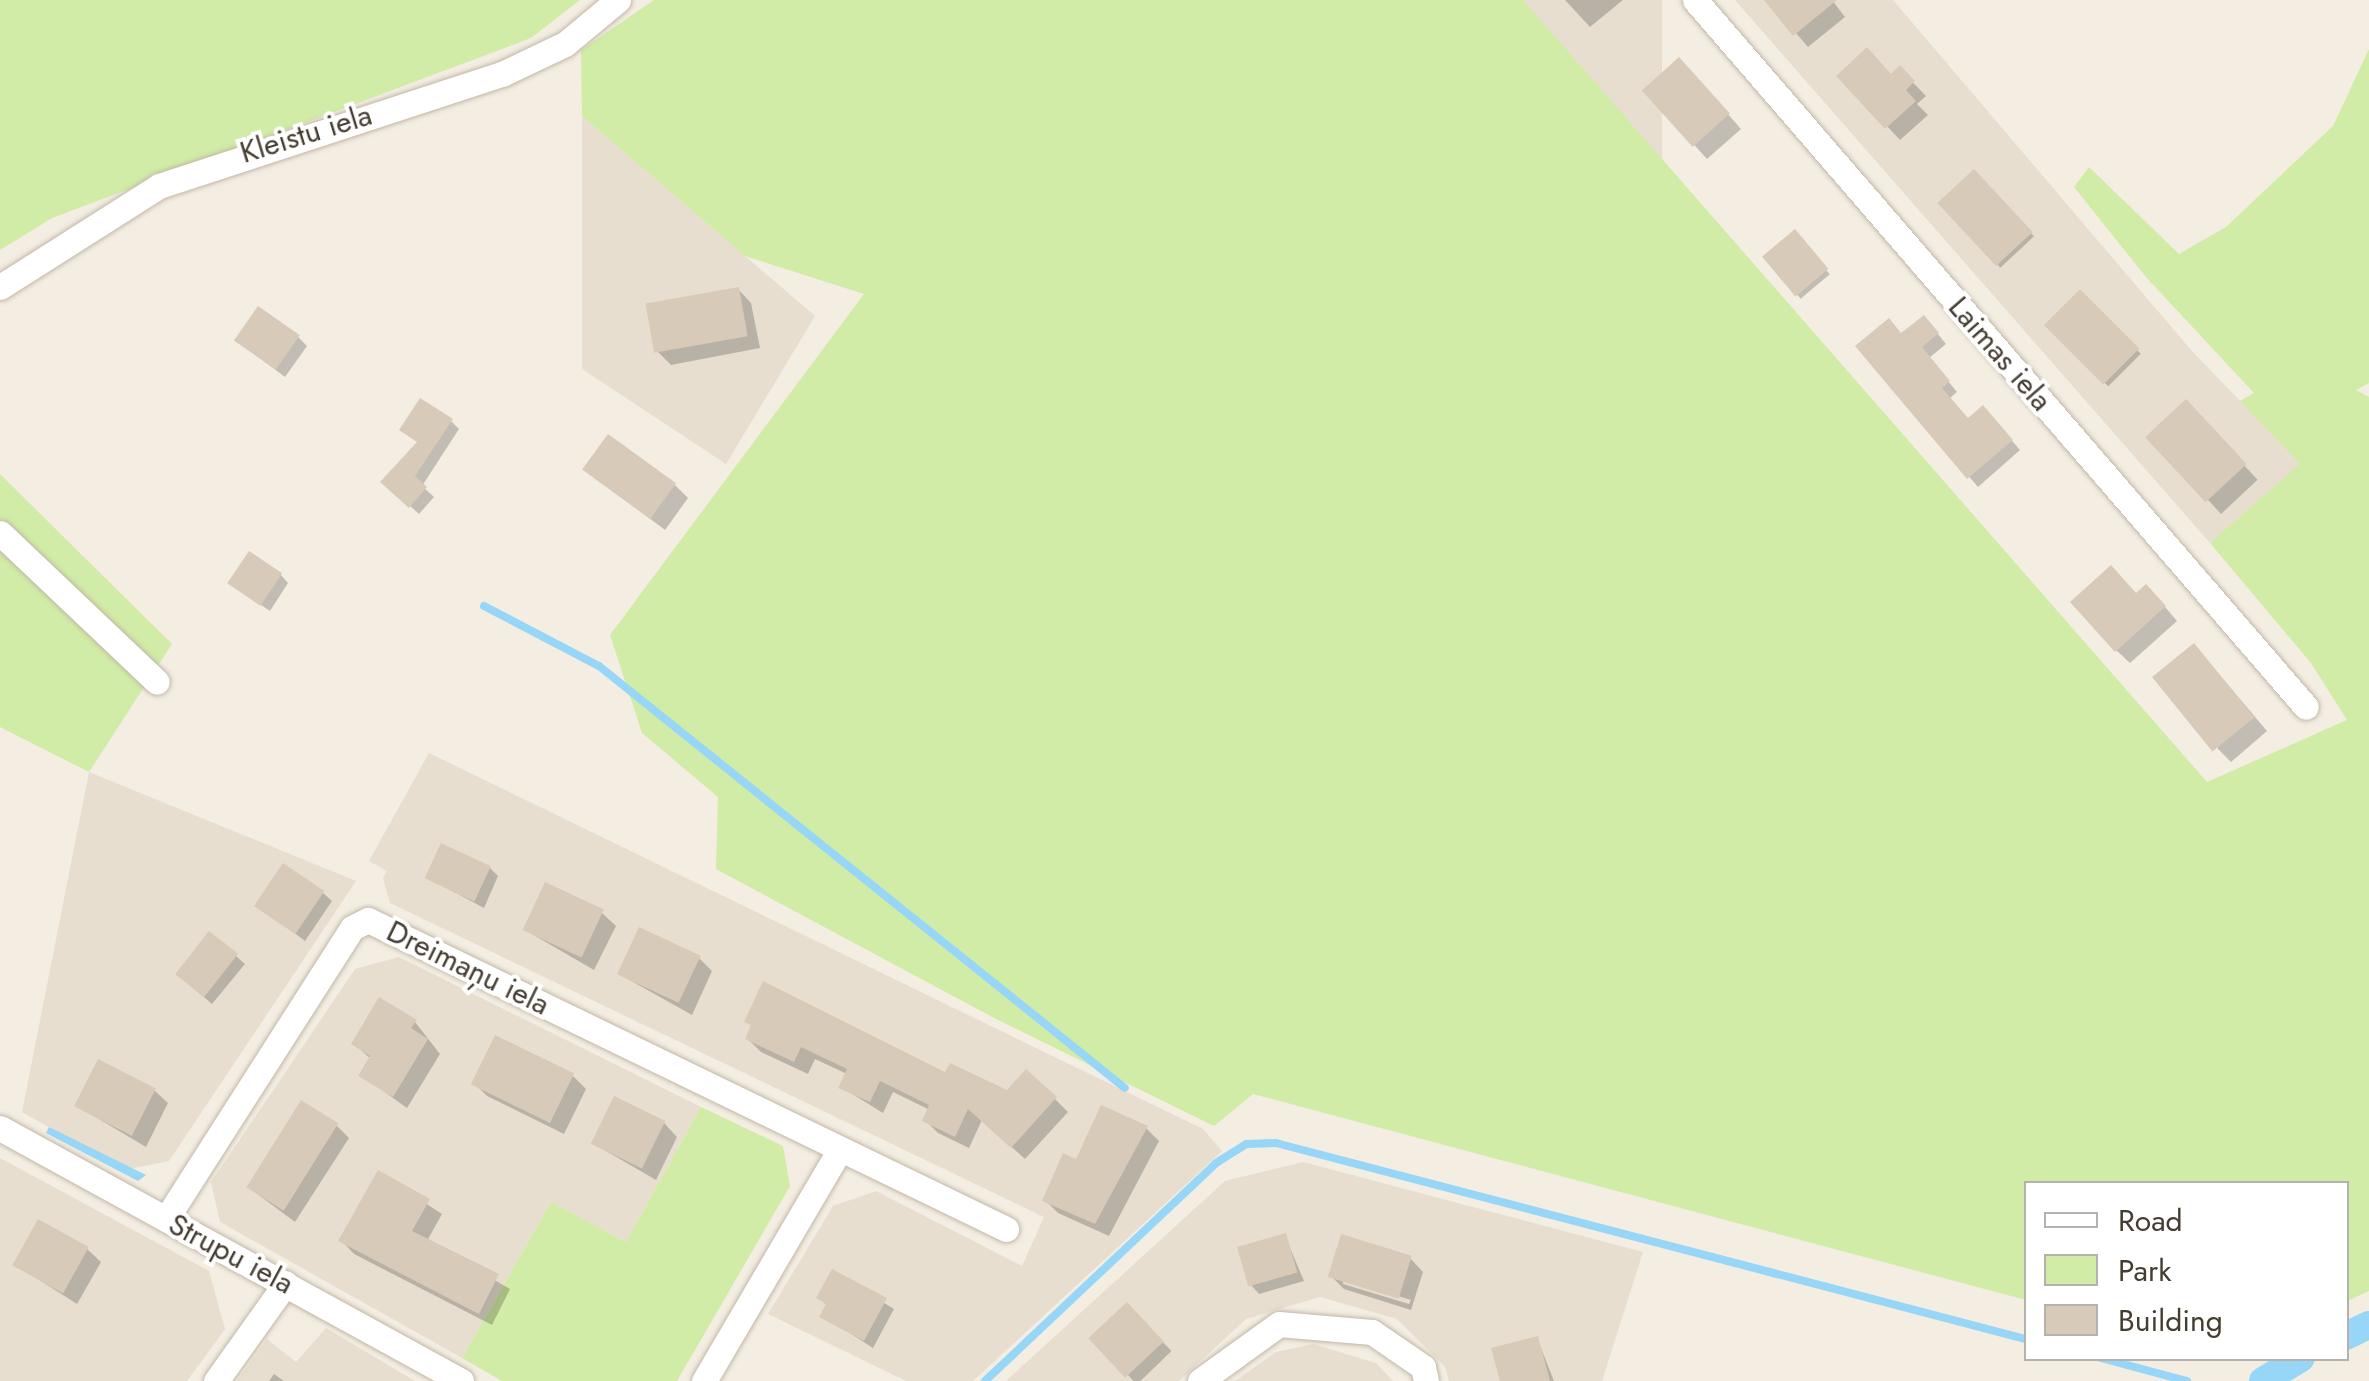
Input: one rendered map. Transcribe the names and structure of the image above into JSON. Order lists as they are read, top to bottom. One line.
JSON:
{"streets":{"street":["Kleistu iela","Laimas iela","Dreimaņu iela","Strupu iela"]},"crossings":[["Dreimaņu iela","Strupu iela"]],"legend":["Road","Park","Building"]}
